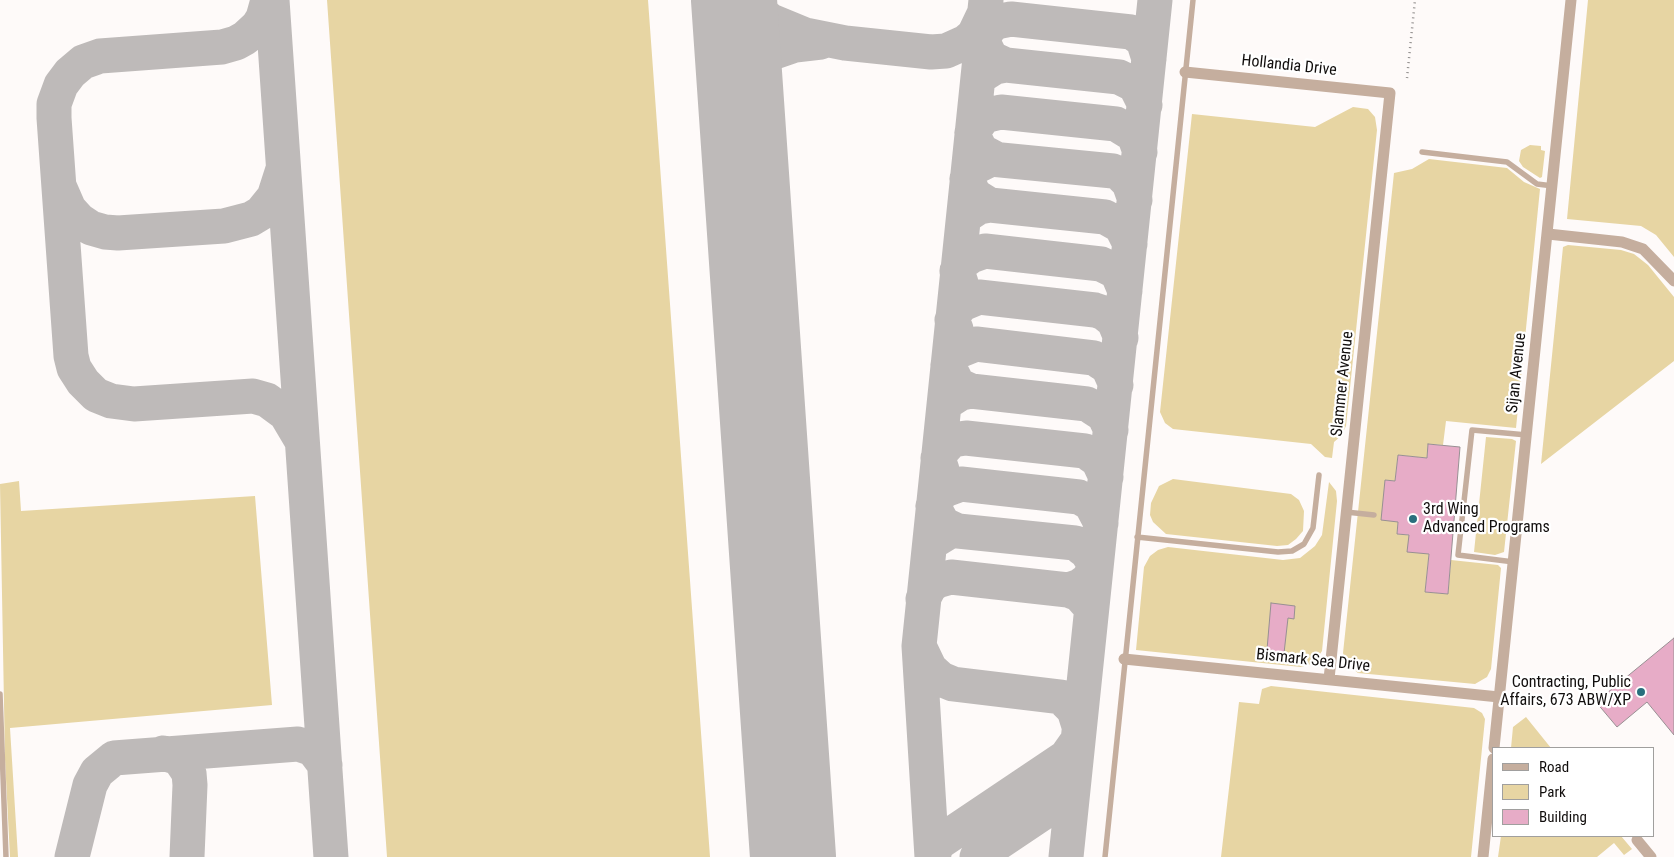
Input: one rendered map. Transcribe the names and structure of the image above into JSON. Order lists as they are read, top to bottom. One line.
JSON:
{"streets":{"street":["Hollandia Drive","Sijan Avenue","Slammer Avenue","Bismark Sea Drive"]},"crossings":[["Hollandia Drive","Slammer Avenue"],["Sijan Avenue","Bismark Sea Drive"],["Slammer Avenue","Bismark Sea Drive"]],"places":["3rd Wing Advanced Programs","Contracting, Public Affairs, 673 ABW/XP"],"legend":["Road","Park","Building"]}
